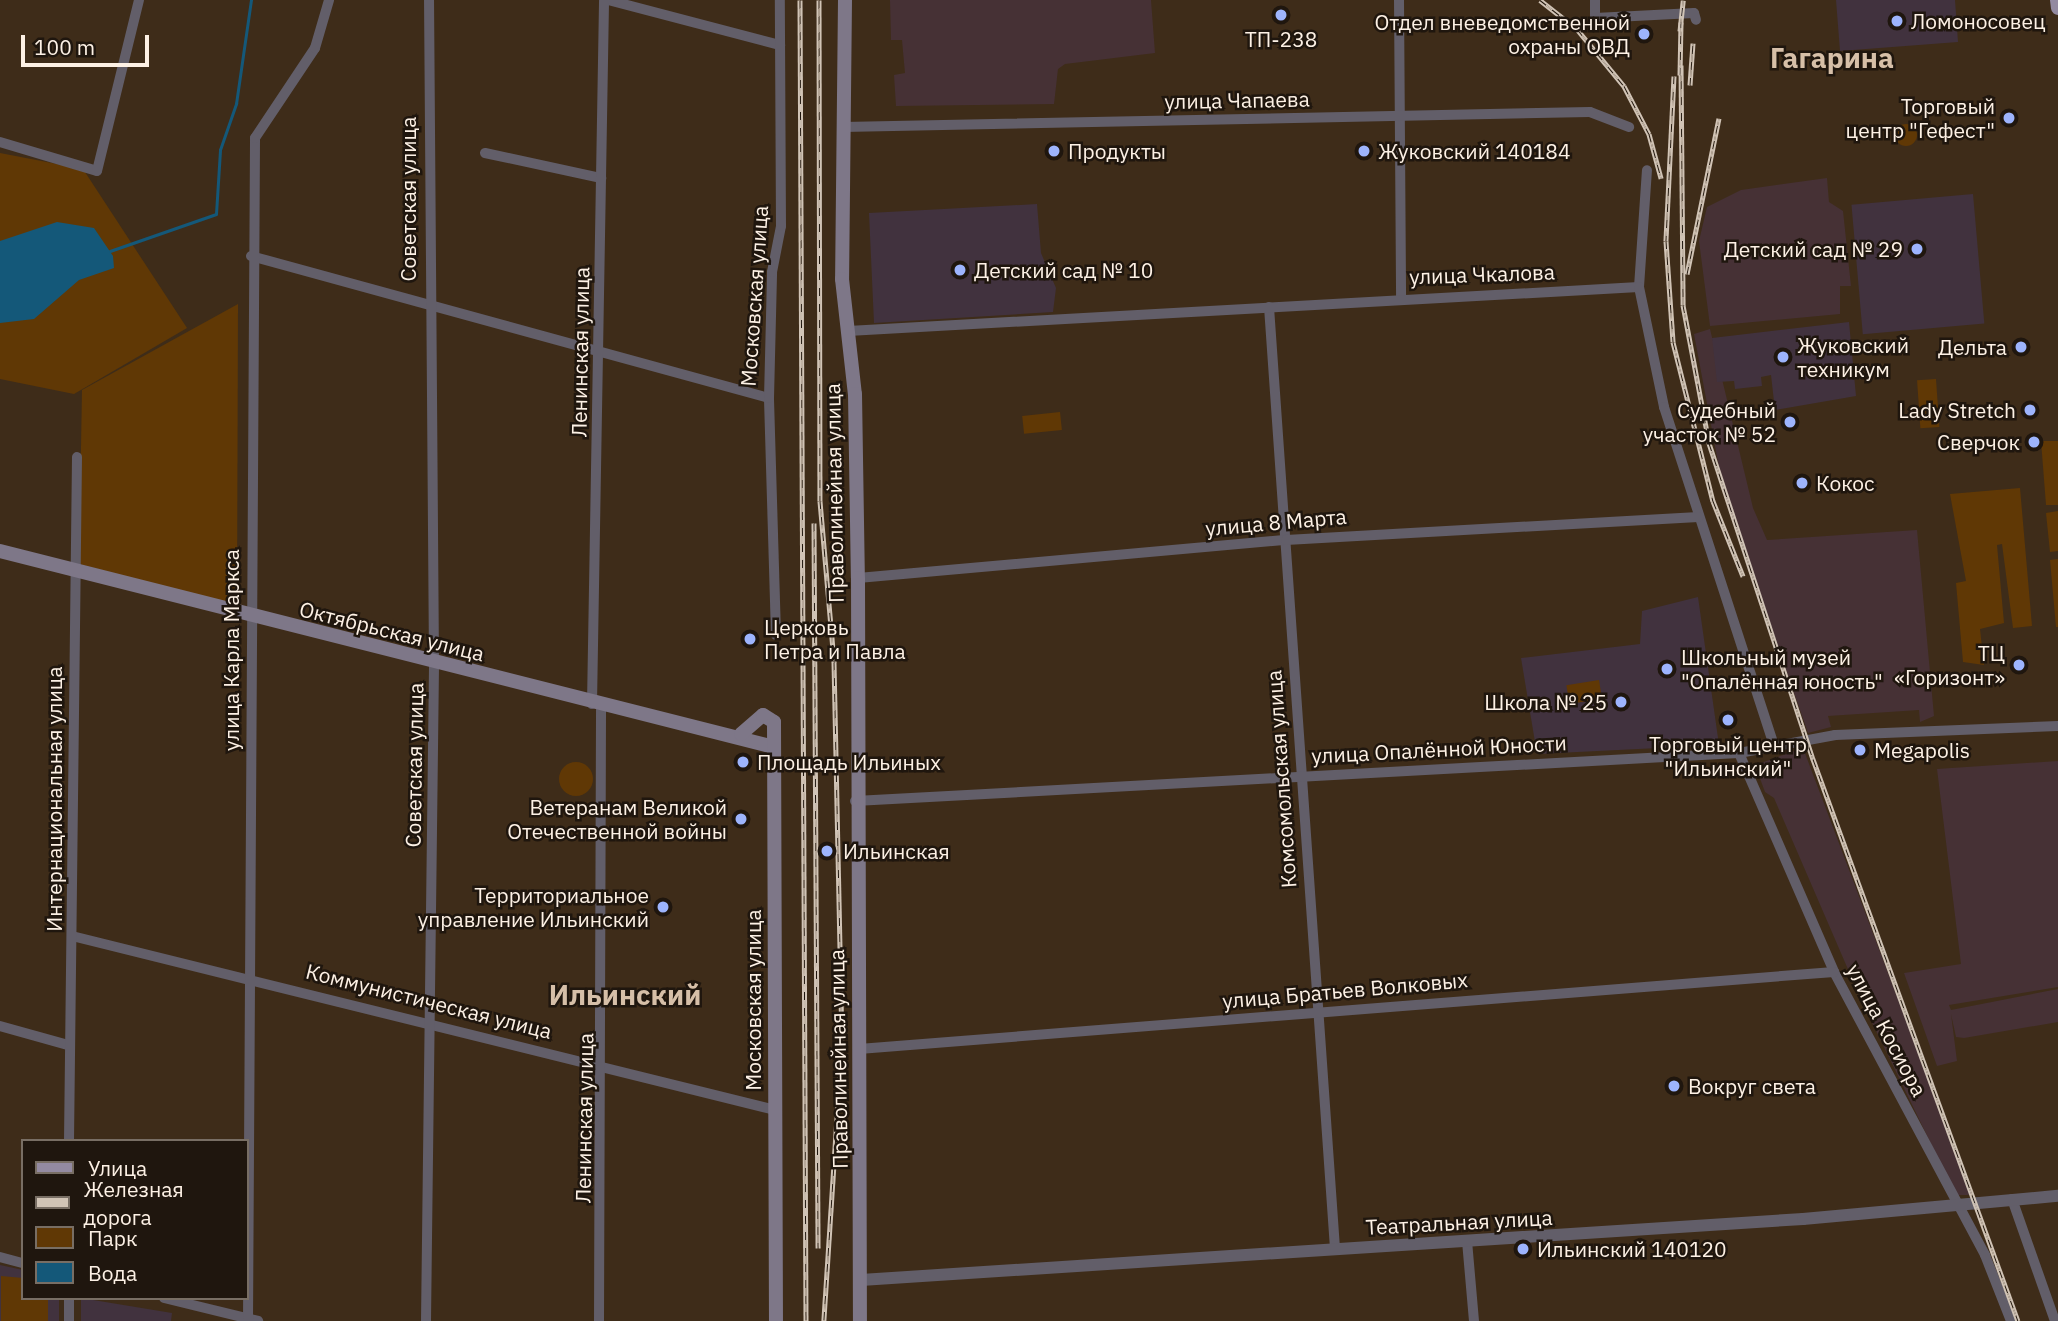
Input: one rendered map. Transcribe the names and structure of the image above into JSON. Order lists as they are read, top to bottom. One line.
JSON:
{"streets":{"main road":["Московская улица","Праволинейная улица","Октябрьская улица"],"street":["улица Чапаева","Советская улица","улица Чкалова","Ленинская улица","улица 8 Марта","улица Карла Маркса","улица Опалённой Юности","Комсомольская улица","Интернациональная улица","улица Братьев Волковых","Коммунистическая улица","улица Косиора","Театральная улица"]},"crossings":[["улица Чапаева","Праволинейная улица"],["Советская улица","Октябрьская улица"],["Советская улица","Коммунистическая улица"],["улица Чкалова","Праволинейная улица"],["улица Чкалова","Комсомольская улица"],["Московская улица","Октябрьская улица"],["Московская улица","Коммунистическая улица"],["Ленинская улица","Октябрьская улица"],["Ленинская улица","Коммунистическая улица"],["Праволинейная улица","улица 8 Марта"],["Праволинейная улица","улица Опалённой Юности"],["Праволинейная улица","улица Братьев Волковых"],["Праволинейная улица","Театральная улица"],["улица 8 Марта","Комсомольская улица"],["Октябрьская улица","улица Карла Маркса"],["Октябрьская улица","Интернациональная улица"],["улица Карла Маркса","Коммунистическая улица"],["улица Опалённой Юности","Комсомольская улица"],["улица Опалённой Юности","улица Косиора"],["Комсомольская улица","улица Братьев Волковых"],["Комсомольская улица","Театральная улица"],["Интернациональная улица","Коммунистическая улица"],["улица Братьев Волковых","улица Косиора"],["улица Косиора","Театральная улица"]],"districts":["Гагарина","Ильинский"],"places":["ТП-238","Ломоносовец","Отдел вневедомственной охраны ОВД","Торговый центр \"Гефест\"","Продукты","Жуковский 140184","Детский сад № 29","Детский сад № 10","Дельта","Жуковский техникум","Lady Stretch","Судебный участок № 52","Сверчок","Кокос","Церковь Петра и Павла","ТЦ «Горизонт»","Школьный музей \"Опалённая юность\"","Школа № 25","Торговый центр \"Ильинский\"","Megapolis","Площадь Ильиных","Ветеранам Великой Отечественной войны","Ильинская","Территориальное управление Ильинский","Вокруг света","Ильинский 140120"],"legend":["Улица","Железная дорога","Парк","Вода"],"scale_bar":"100 m"}
